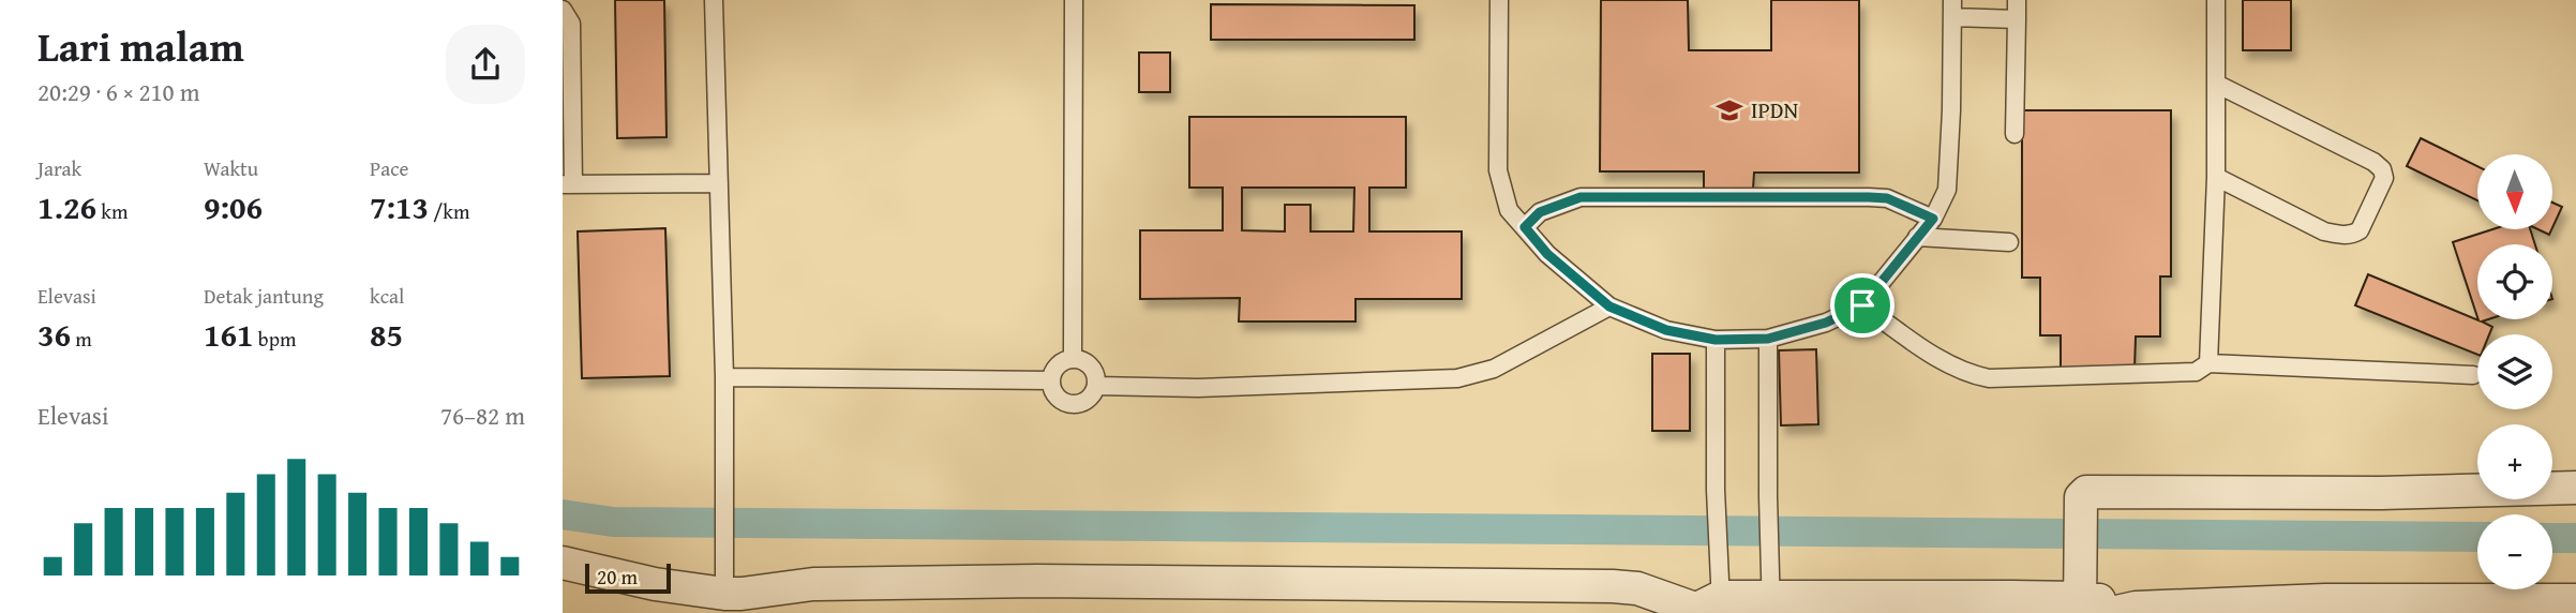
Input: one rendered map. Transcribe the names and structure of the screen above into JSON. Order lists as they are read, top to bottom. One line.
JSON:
{"places":{"school or university":["IPDN"]},"scale_bar":"20 m","north":"bottom","page":{"heading":["Lari malam","20:29 · 6 × 210 m"],"stats":[["Jarak","1.26 km"],["Waktu","9:06"],["Pace","7:13 /km"],["Elevasi","36 m"],["Detak jantung","161 bpm"],["kcal","85"]],"map_buttons":["+","−"],"chart":["Elevasi","76–82 m"],"scale":"20 m"}}
